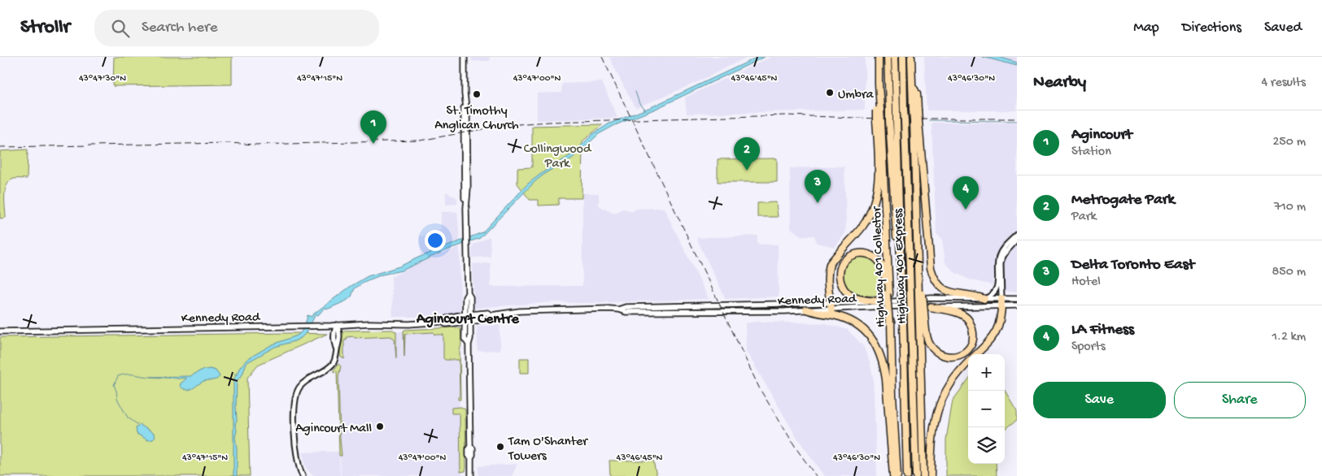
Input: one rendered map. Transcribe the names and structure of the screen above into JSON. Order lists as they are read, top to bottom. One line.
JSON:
{"streets":{"highway":["Highway 401 Express","Highway 401 Collector"],"main road":["Kennedy Road"]},"districts":["Agincourt Centre"],"parks":["Collingwood Park"],"places":["Umbra","St. Timothy Anglican Church","Agincourt Mall","Tam O'Shanter Towers"],"page":{"header":"Strollr","search":"Search here","nav":["Map","Directions","Saved"],"heading":["Nearby","4 results"],"list":[{"mark":"1","name":"Agincourt","note":"Station","value":"250 m"},{"mark":"2","name":"Metrogate Park","note":"Park","value":"710 m"},{"mark":"3","name":"Delta Toronto East","note":"Hotel","value":"850 m"},{"mark":"4","name":"LA Fitness","note":"Sports","value":"1.2 km"}],"pins":["1","2","3","4"],"map_buttons":["+","−"],"buttons":["Save","Share"]},"coordinates":["43°47'30\"N","43°47'15\"N","43°47'00\"N","43°46'45\"N","43°46'30\"N"]}
